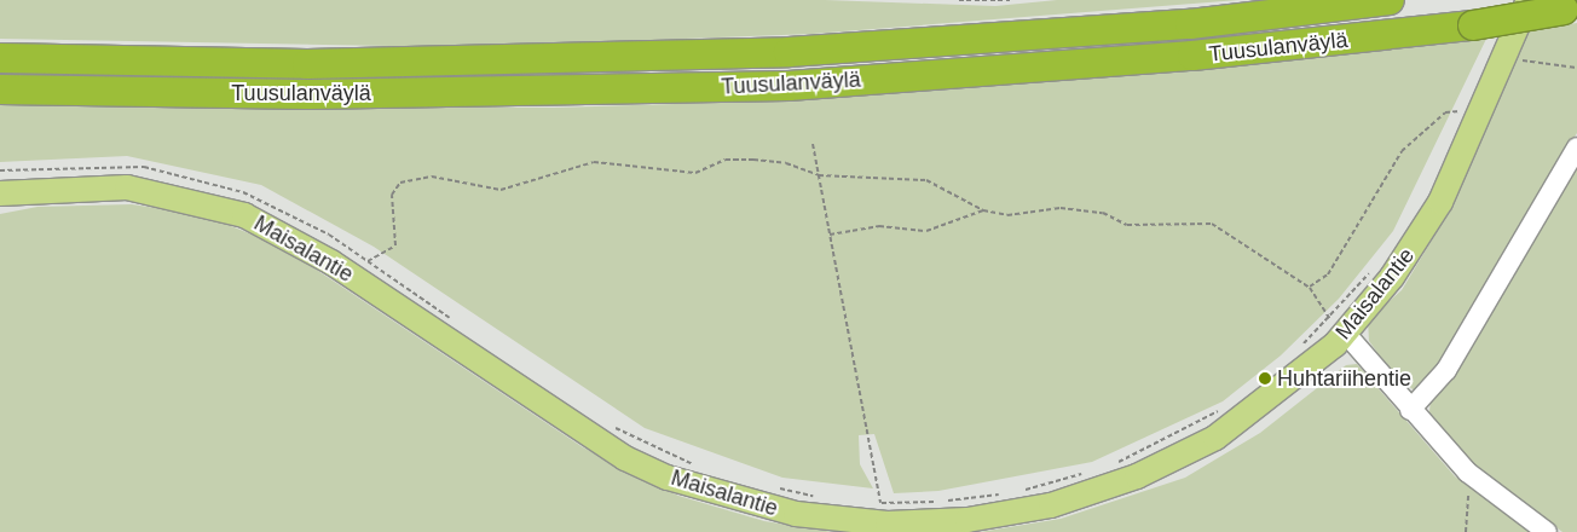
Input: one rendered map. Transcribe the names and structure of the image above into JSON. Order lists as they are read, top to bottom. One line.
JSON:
{"streets":{"highway":["Tuusulanväylä"],"main road":["Maisalantie"]},"places":["Huhtariihentie"]}
